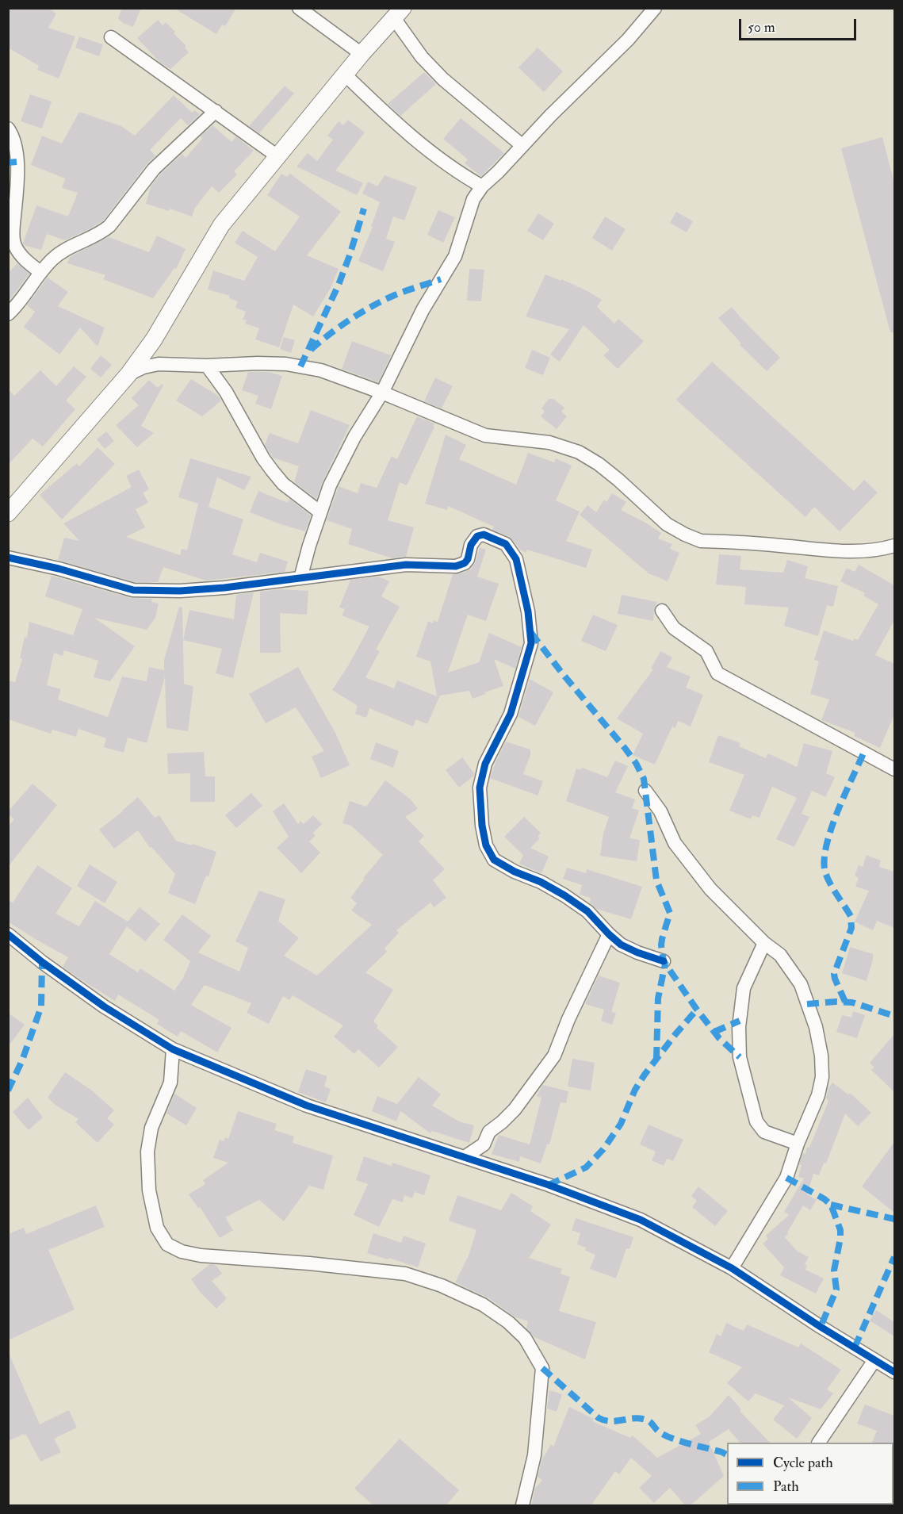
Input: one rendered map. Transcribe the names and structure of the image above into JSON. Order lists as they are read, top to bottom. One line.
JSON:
{"legend":["Cycle path","Path"],"scale_bar":"50 m"}
